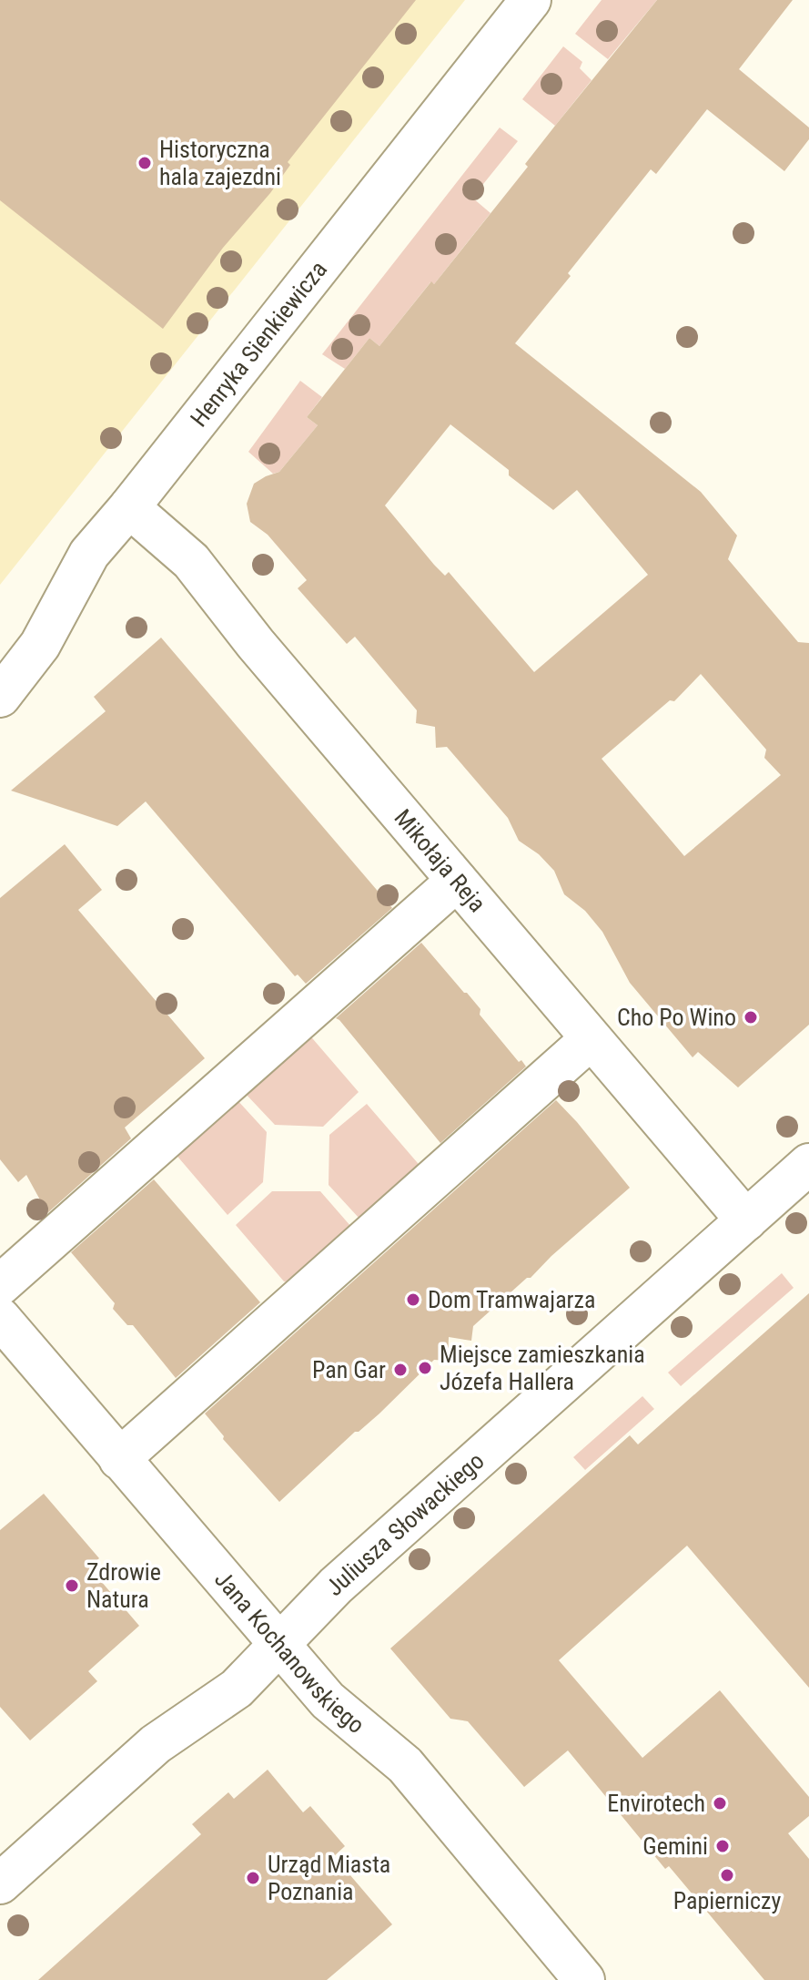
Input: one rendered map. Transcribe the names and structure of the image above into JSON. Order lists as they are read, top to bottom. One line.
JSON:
{"streets":{"street":["Henryka Sienkiewicza","Mikołaja Reja","Juliusza Słowackiego","Jana Kochanowskiego"]},"crossings":[["Henryka Sienkiewicza","Mikołaja Reja"],["Mikołaja Reja","Juliusza Słowackiego"],["Juliusza Słowackiego","Jana Kochanowskiego"]],"places":["Historyczna hala zajezdni","Cho Po Wino","Dom Tramwajarza","Miejsce zamieszkania Józefa Hallera","Pan Gar","Zdrowie Natura","Envirotech","Gemini","Papierniczy","Urząd Miasta Poznania"]}
